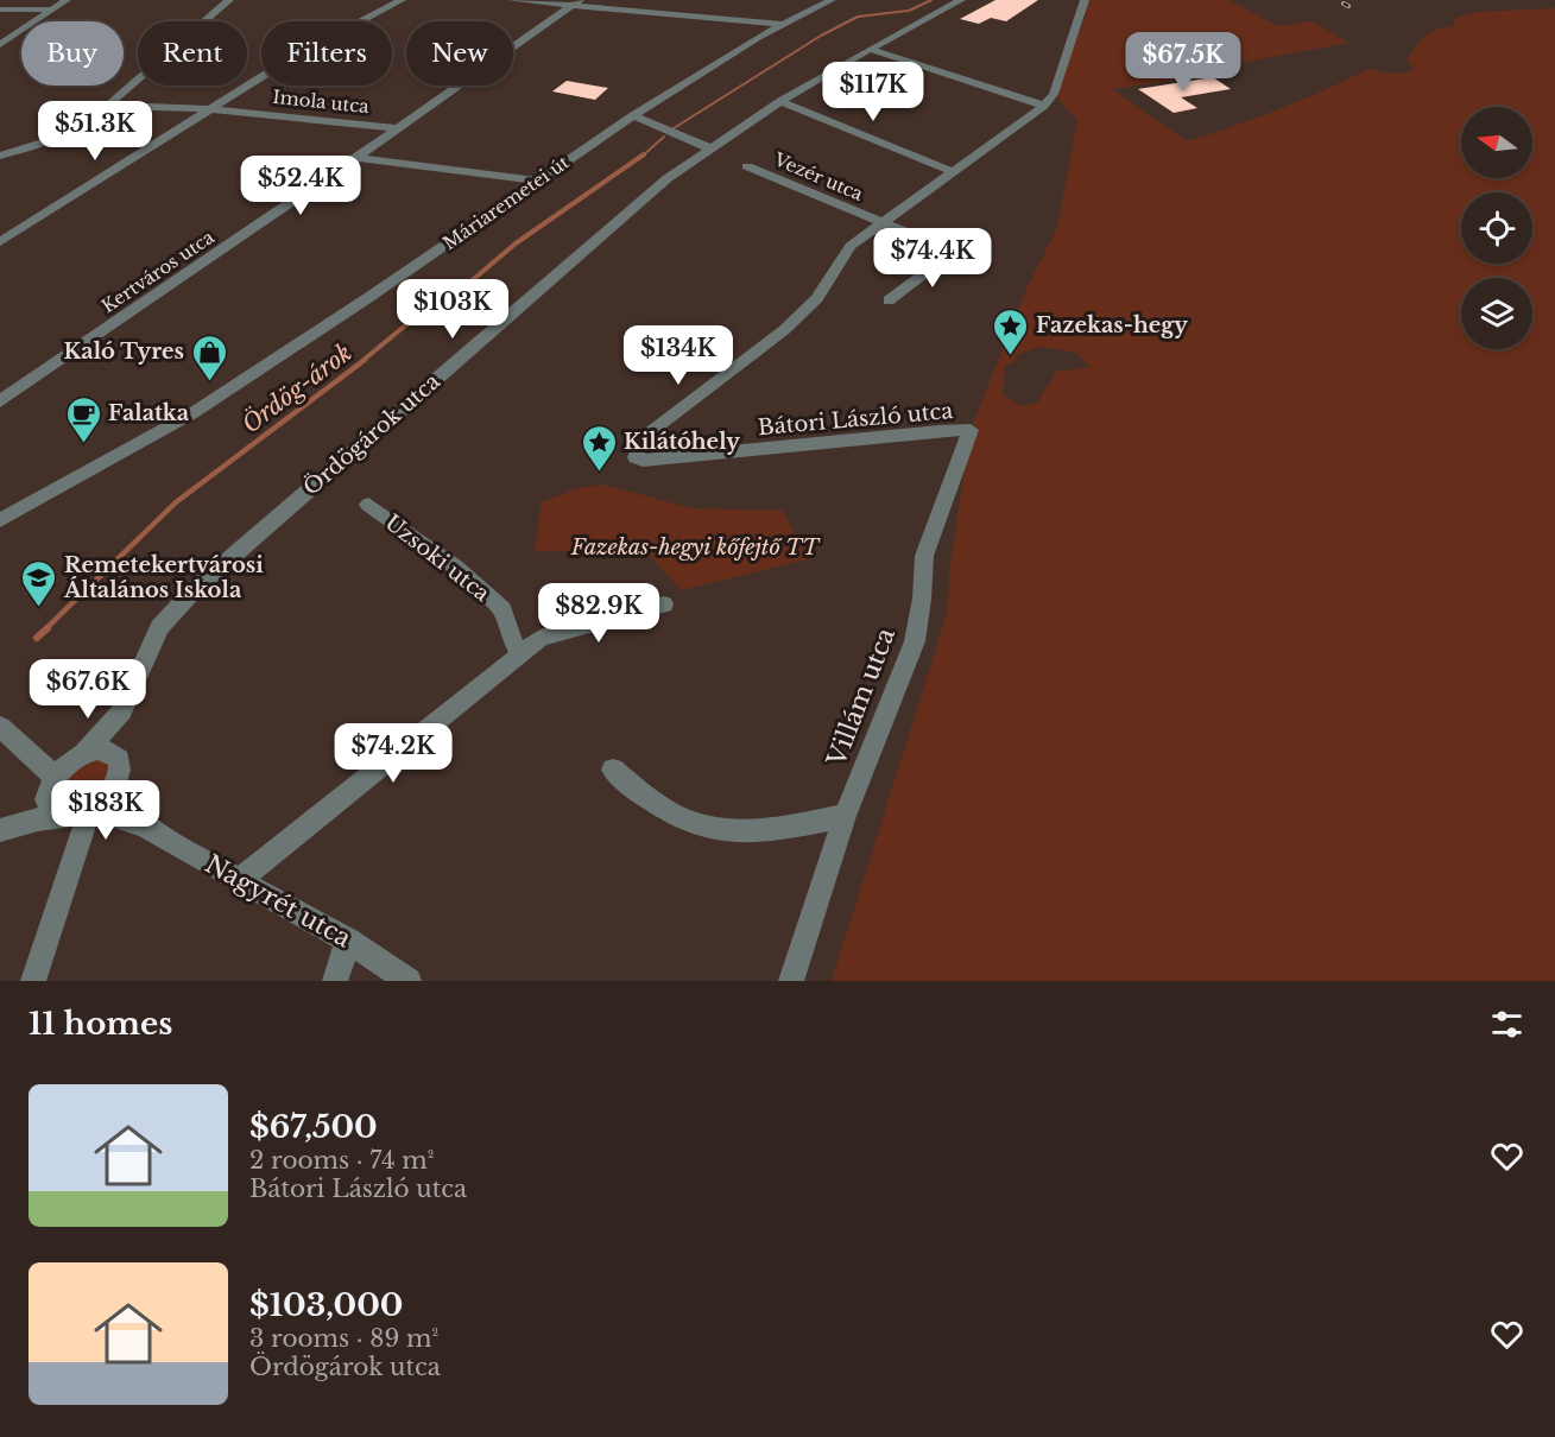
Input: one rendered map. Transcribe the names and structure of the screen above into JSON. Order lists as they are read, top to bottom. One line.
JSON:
{"streets":{"street":["Imola utca","Vezér utca","Máriaremetei út","Kertváros utca","Bátori László utca","Ördögárok utca","Uzsoki utca","Villám utca","Nagyrét utca"]},"crossings":[["Imola utca","Kertváros utca"],["Vezér utca","Bátori László utca"],["Bátori László utca","Villám utca"]],"water":["Ördög-árok"],"parks":["Fazekas-hegyi kőfejtő TT"],"places":{"place":["Fazekas-hegy","Kilátóhely"],"shop":["Kaló Tyres"],"cafe":["Falatka"],"school or university":["Remetekertvárosi Általános Iskola"]},"north":"left","page":{"chip":["Buy","Rent","Filters","New"],"price":["$67.5K","$117K","$51.3K","$52.4K","$74.4K","$103K","$134K","$82.9K","$67.6K","$74.2K","$183K"],"heading":"11 homes","list":[{"name":"$67,500","note":"2 rooms · 74 m² · Bátori László utca"},{"name":"$103,000","note":"3 rooms · 89 m² · Ördögárok utca"}]}}
